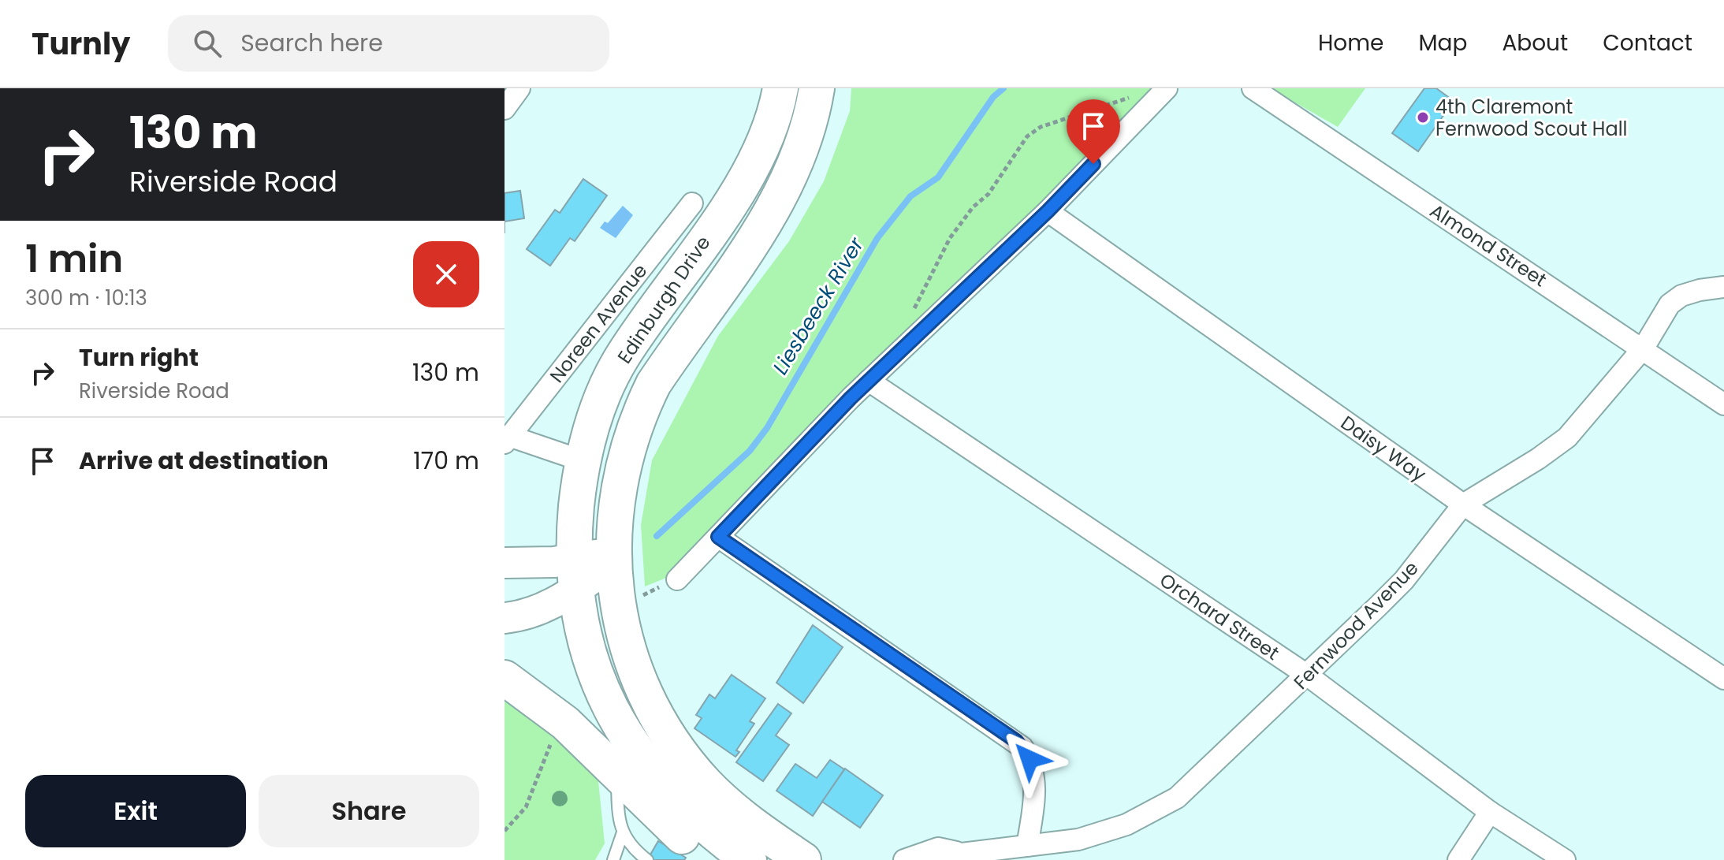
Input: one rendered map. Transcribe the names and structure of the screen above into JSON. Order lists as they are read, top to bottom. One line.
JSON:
{"streets":{"highway":["Edinburgh Drive"],"street":["Almond Street","Noreen Avenue","Daisy Way","Orchard Street","Fernwood Avenue"]},"crossings":[["Almond Street","Fernwood Avenue"],["Daisy Way","Fernwood Avenue"],["Orchard Street","Fernwood Avenue"]],"water":["Liesbeeck River"],"places":["4th Claremont Fernwood Scout Hall"],"page":{"header":"Turnly","search":"Search here","nav":["Home","Map","About","Contact"],"turn":["130 m","Riverside Road"],"heading":["1 min","300 m · 10:13"],"list":[{"name":"Turn right","note":"Riverside Road","value":"130 m"},{"name":"Arrive at destination","value":"170 m"}],"buttons":["Exit","Share"]}}
